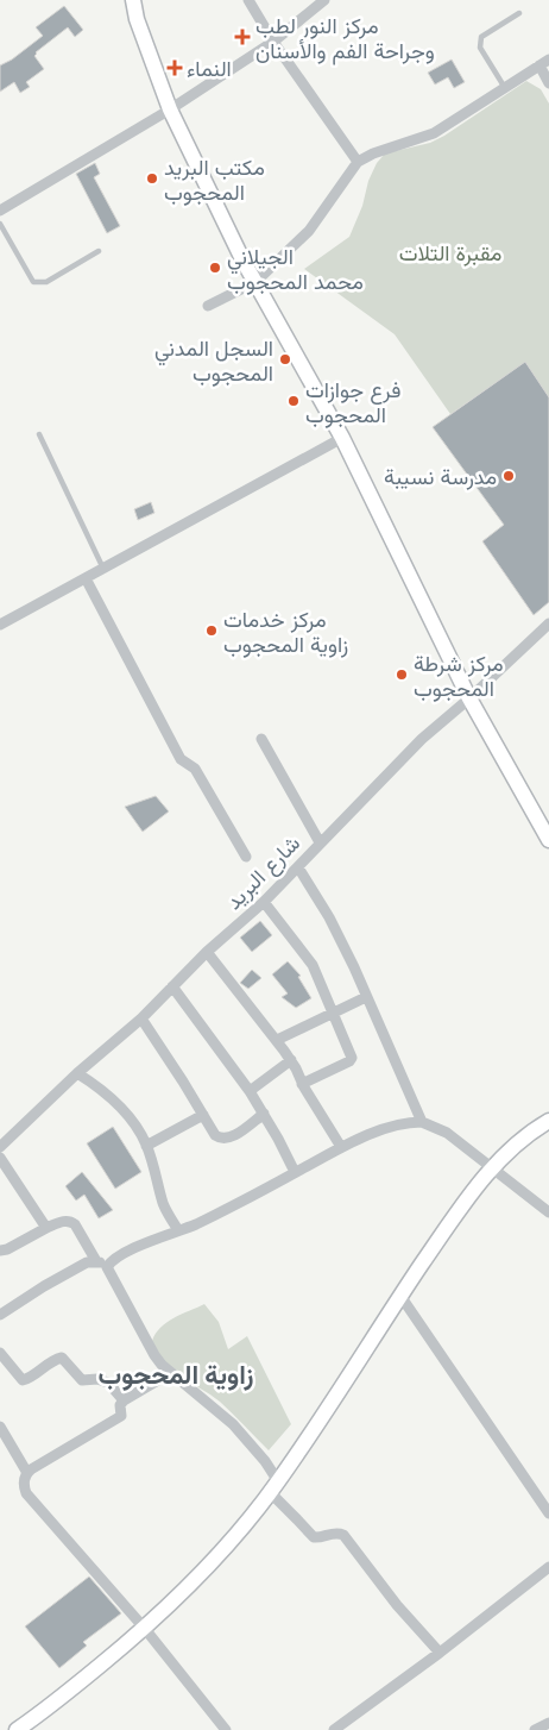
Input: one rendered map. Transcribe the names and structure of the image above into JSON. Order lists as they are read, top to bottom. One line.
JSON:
{"streets":{"street":["شارع البريد"]},"districts":["زاوية المحجوب"],"parks":["مقبرة التلات"],"places":{"health":["مركز النور لطب وجراحة الفم والأسنان","النماء"],"other":["مكتب البريد المحجوب","الجيلاني محمد المحجوب","السجل المدني المحجوب","فرع جوازات المحجوب","مدرسة نسيبة","مركز خدمات زاوية المحجوب","مركز شرطة المحجوب"]}}
